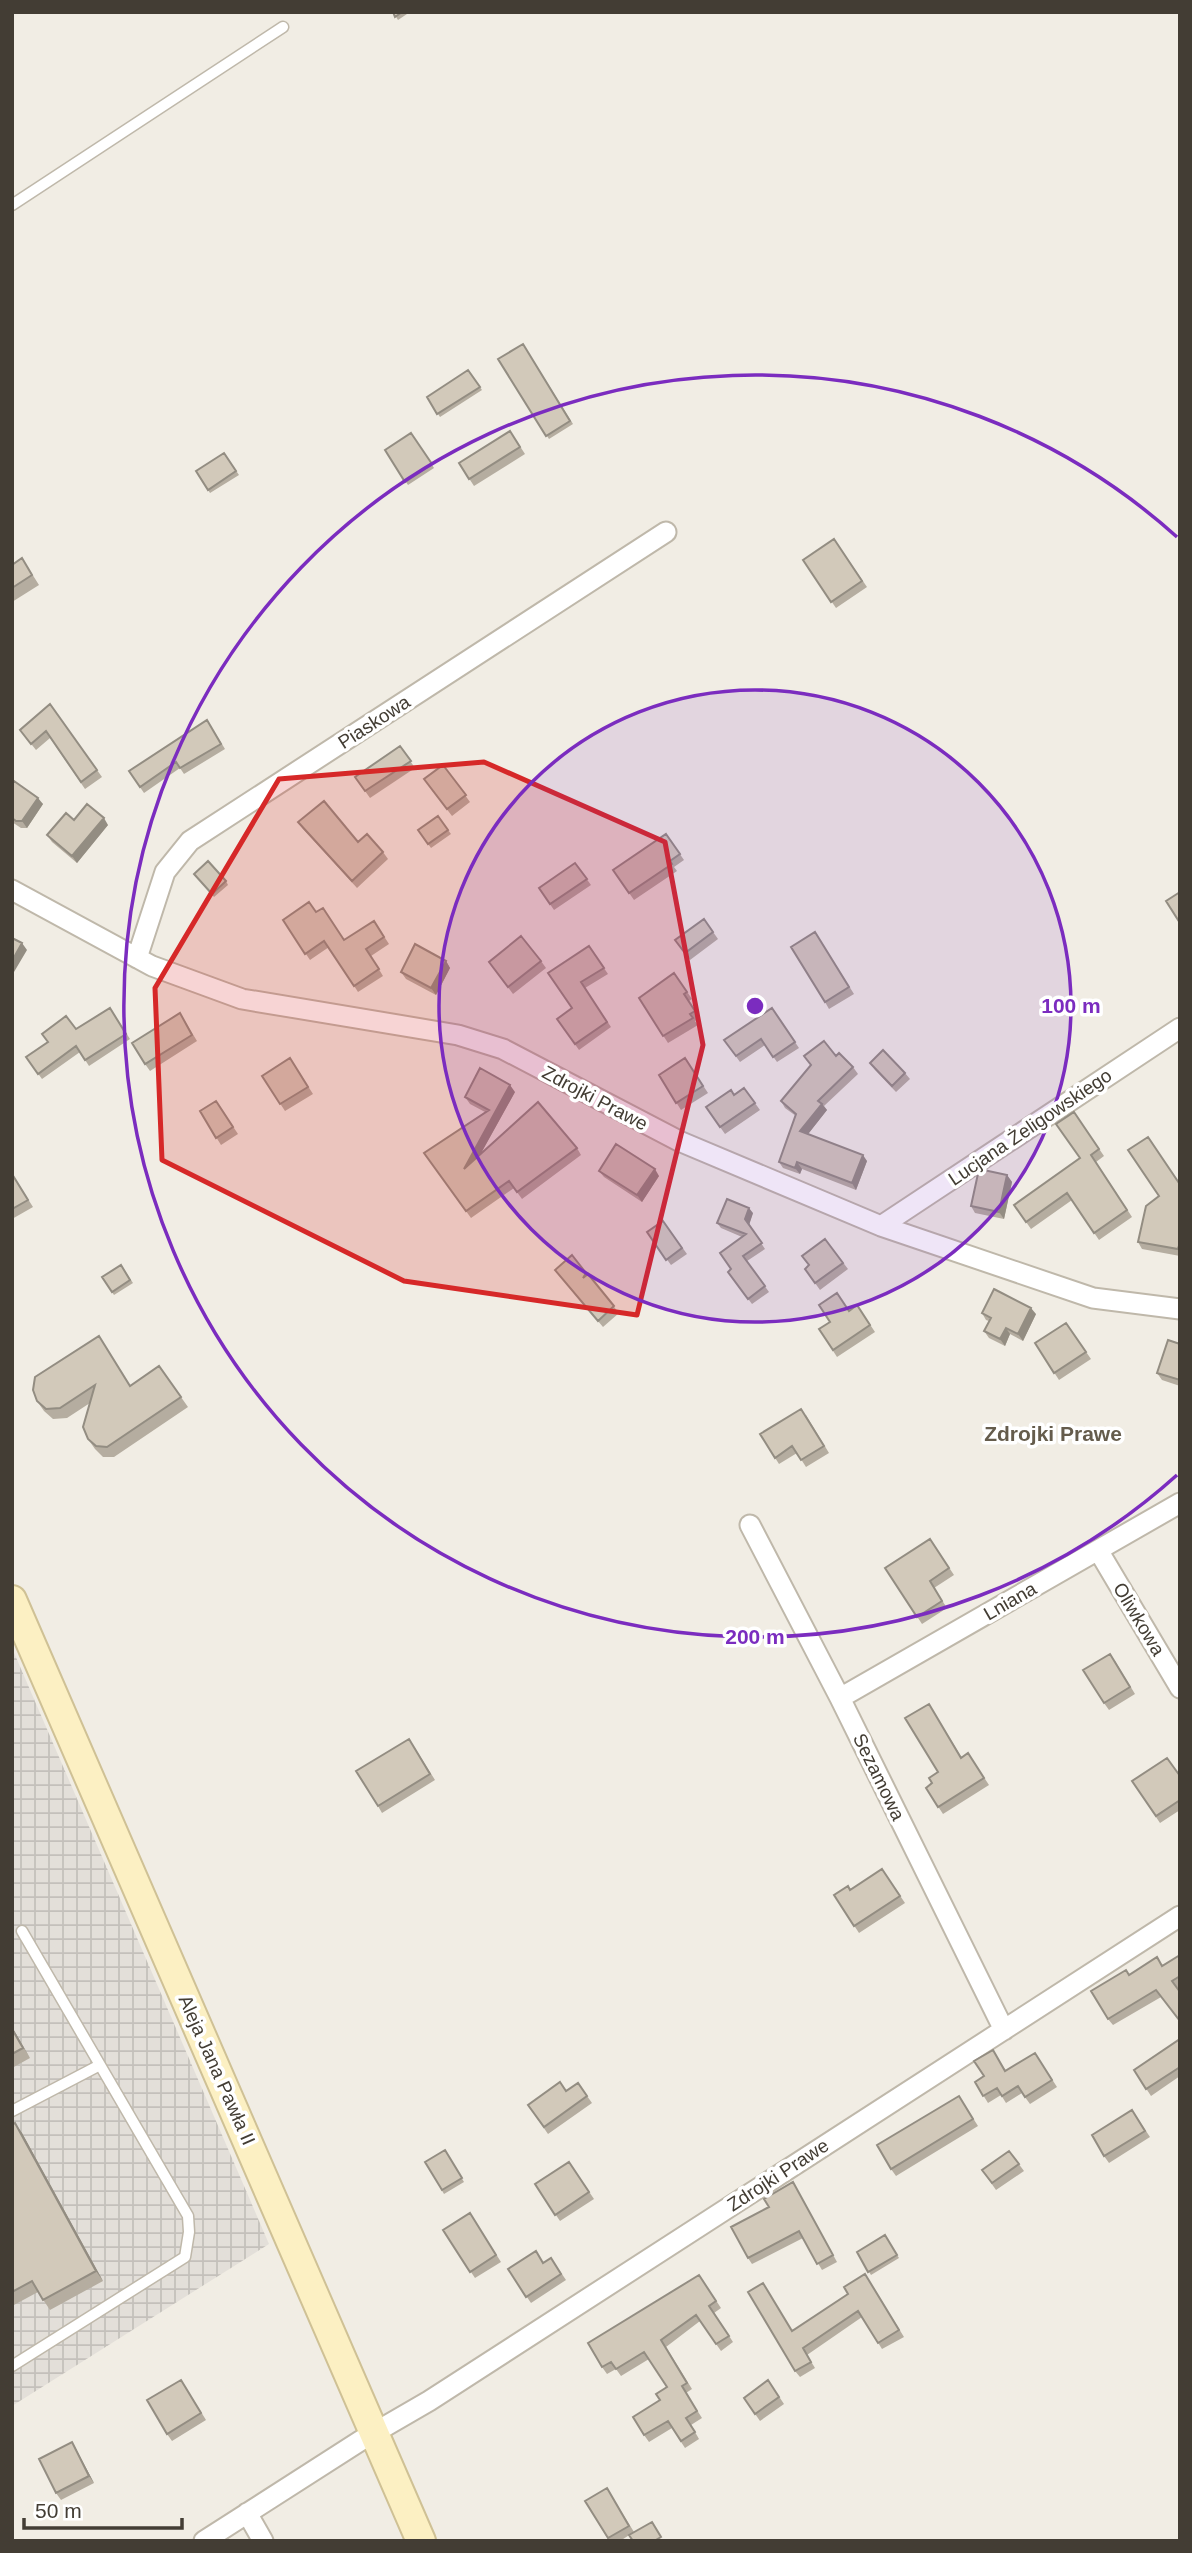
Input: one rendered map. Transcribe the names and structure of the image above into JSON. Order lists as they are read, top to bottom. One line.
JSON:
{"streets":{"main road":["Aleja Jana Pawła II"],"street":["Piaskowa","Zdrojki Prawe","Lucjana Żeligowskiego","Lniana","Oliwkowa","Sezamowa"]},"crossings":[["Piaskowa","Zdrojki Prawe"],["Zdrojki Prawe","Lucjana Żeligowskiego"],["Zdrojki Prawe","Sezamowa"],["Zdrojki Prawe","Aleja Jana Pawła II"],["Lniana","Oliwkowa"],["Lniana","Sezamowa"]],"districts":["Zdrojki Prawe"],"scale_bar":"50 m","rings":["100 m","200 m"]}
